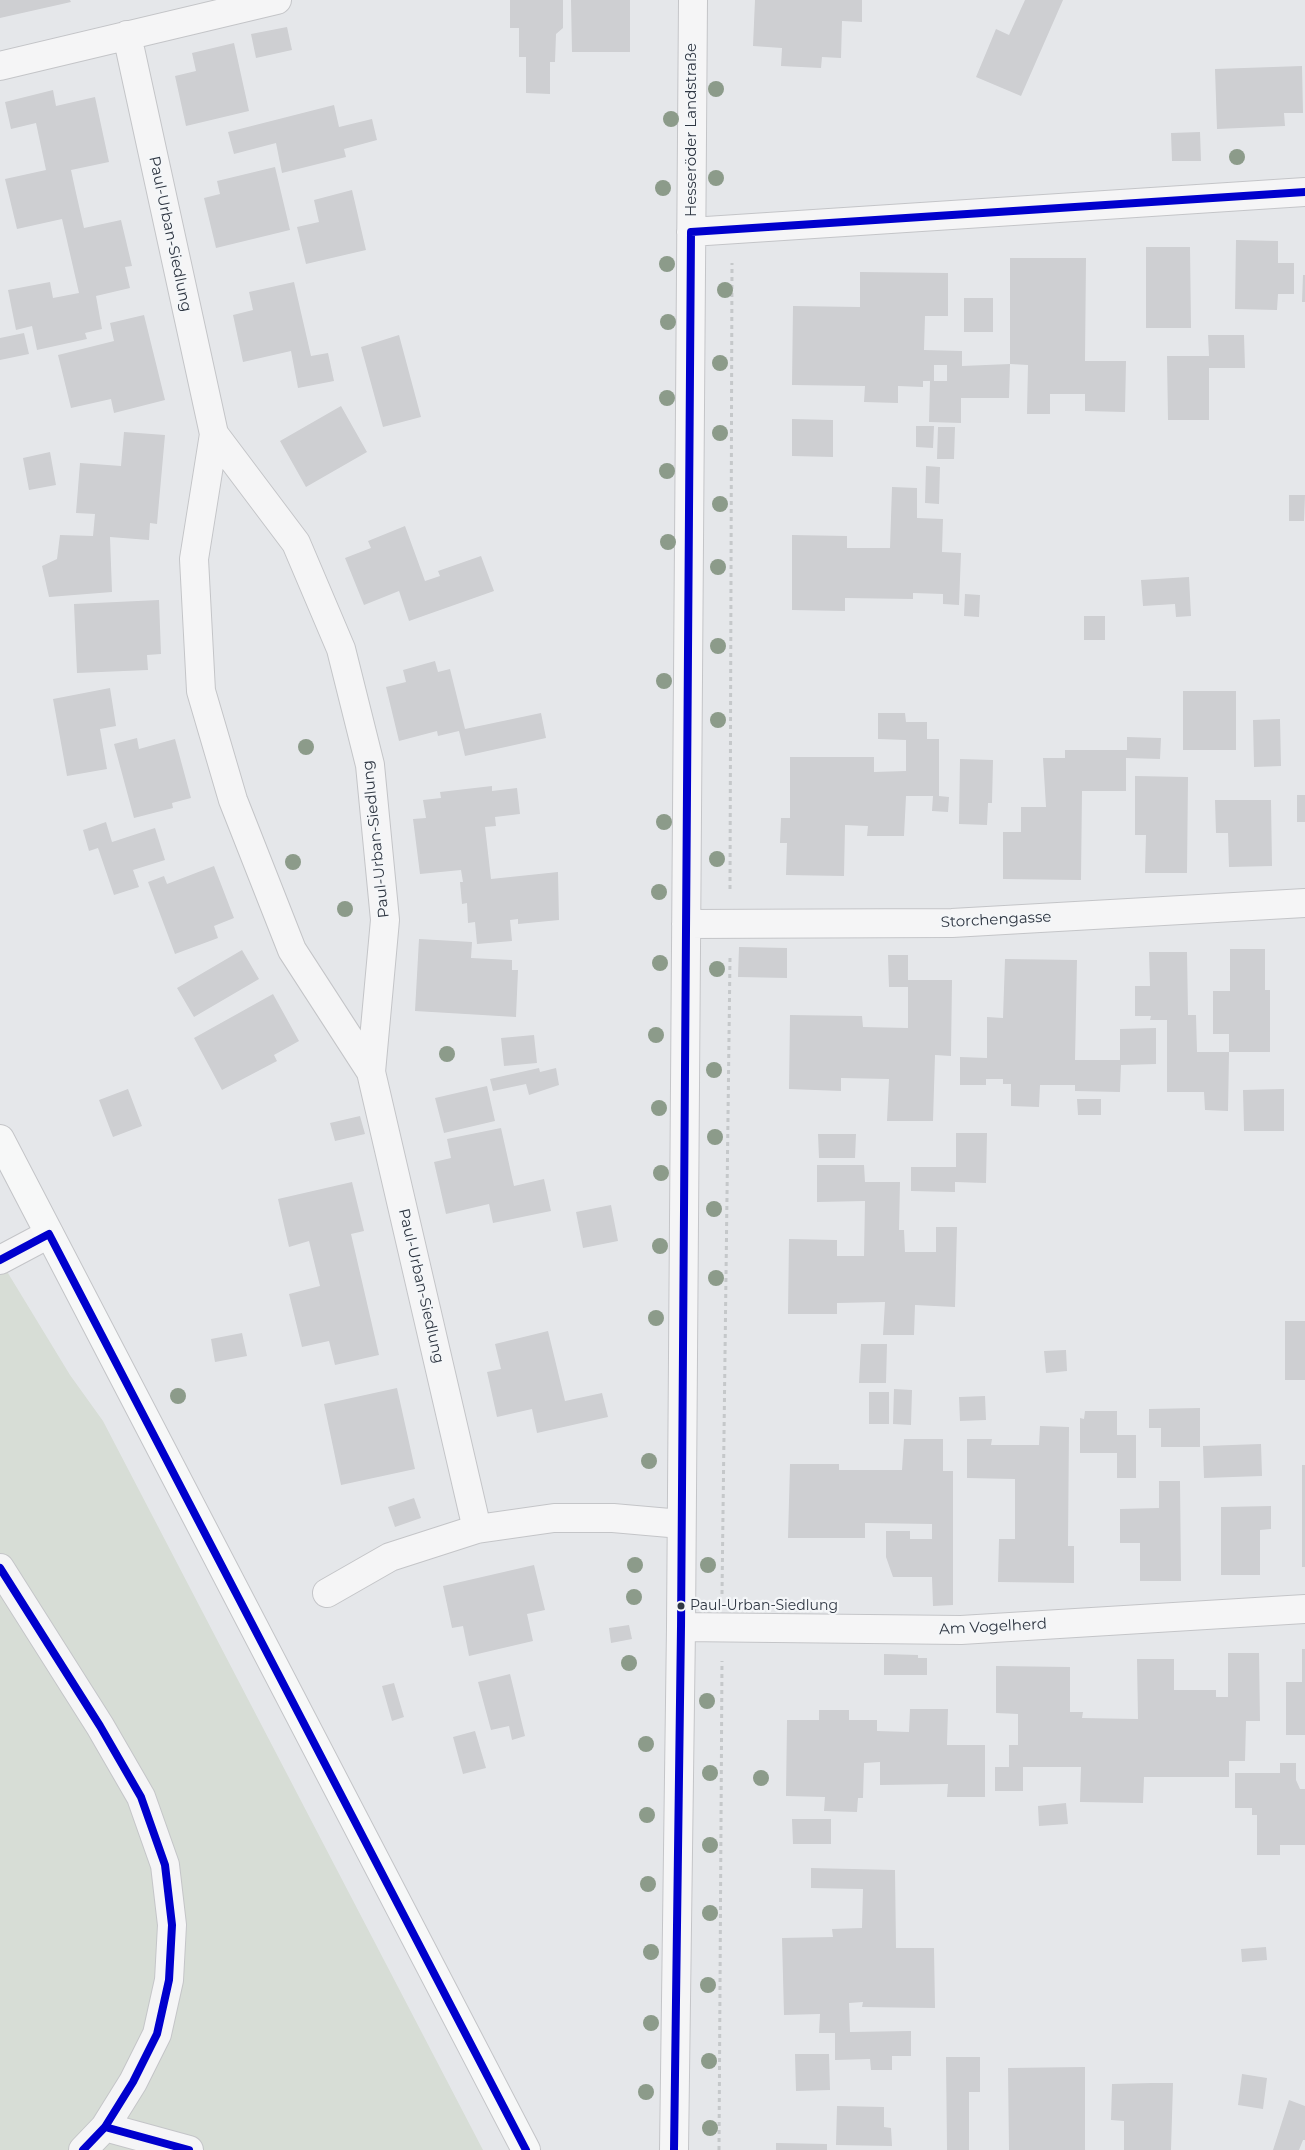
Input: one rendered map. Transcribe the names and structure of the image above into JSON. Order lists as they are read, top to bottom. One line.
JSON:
{"streets":{"street":["Hesseröder Landstraße","Paul-Urban-Siedlung","Storchengasse","Am Vogelherd"]},"crossings":[["Hesseröder Landstraße","Storchengasse"],["Hesseröder Landstraße","Am Vogelherd"]],"places":["Paul-Urban-Siedlung"]}
